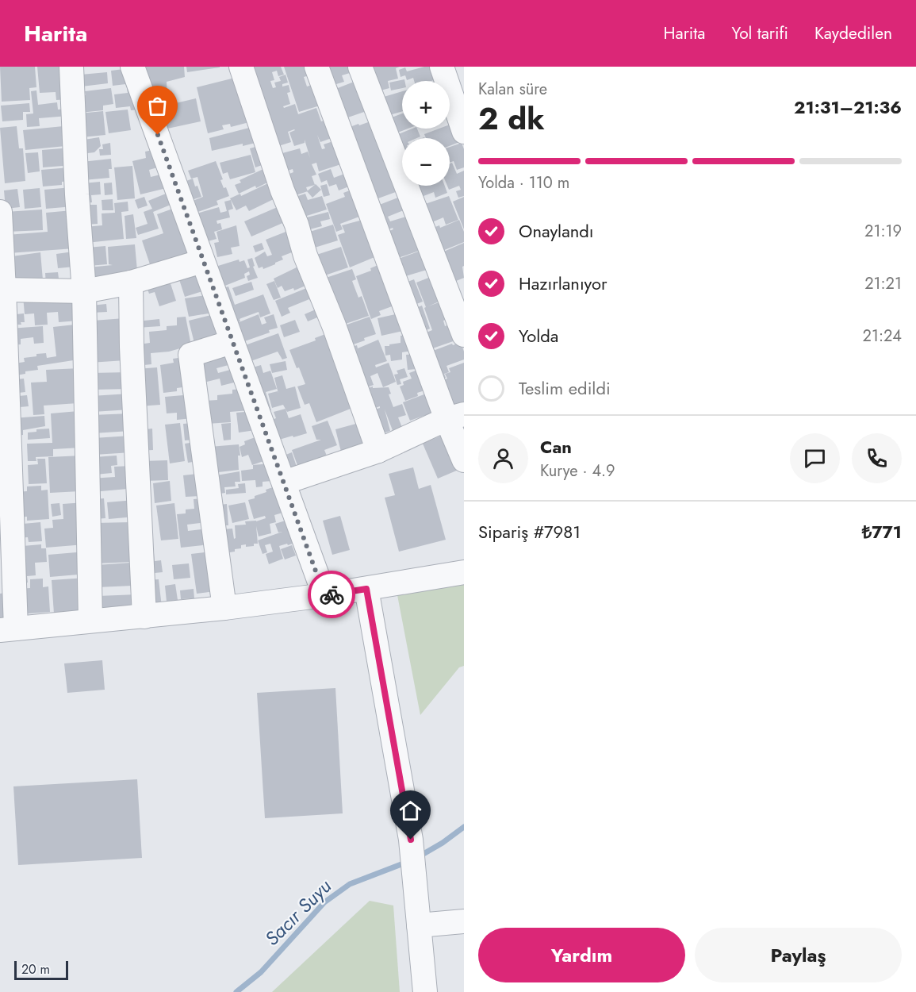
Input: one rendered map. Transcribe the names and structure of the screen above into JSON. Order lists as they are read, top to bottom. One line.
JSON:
{"water":["Sacır Suyu"],"scale_bar":"20 m","page":{"header":"Harita","nav":["Harita","Yol tarifi","Kaydedilen"],"heading":["2 dk","Kalan süre","21:31–21:36"],"panel":["Can","Kurye · 4.9","Sipariş #7981","₺771"],"map_buttons":["+","−"],"bar":"Yolda · 110 m","list":[["Onaylandı","21:19"],["Hazırlanıyor","21:21"],["Yolda","21:24"],"Teslim edildi"],"buttons":["Yardım","Paylaş"],"scale":"20 m"}}
